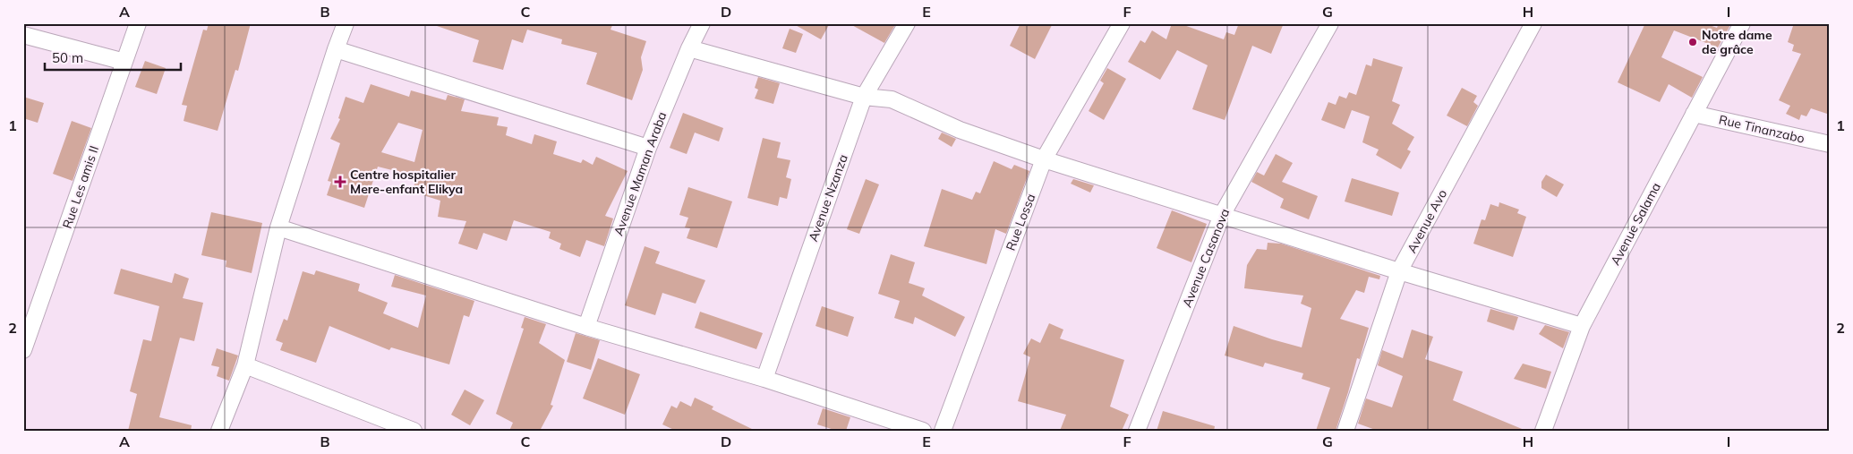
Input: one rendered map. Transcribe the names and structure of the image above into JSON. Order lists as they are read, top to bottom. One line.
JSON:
{"streets":{"street":["Rue Tinanzabo","Avenue Maman Araba","Rue Les amis II","Avenue Nzanza","Avenue Avo","Rue Lossa","Avenue Salama","Avenue Casanova"]},"crossings":[["Rue Tinanzabo","Avenue Salama"]],"places":{"other":["Notre dame de grâce"],"health":["Centre hospitalier Mere-enfant Elikya"]},"scale_bar":"50 m","grid":{"columns":["A","B","C","D","E","F","G","H","I"],"rows":["1","2"]}}
